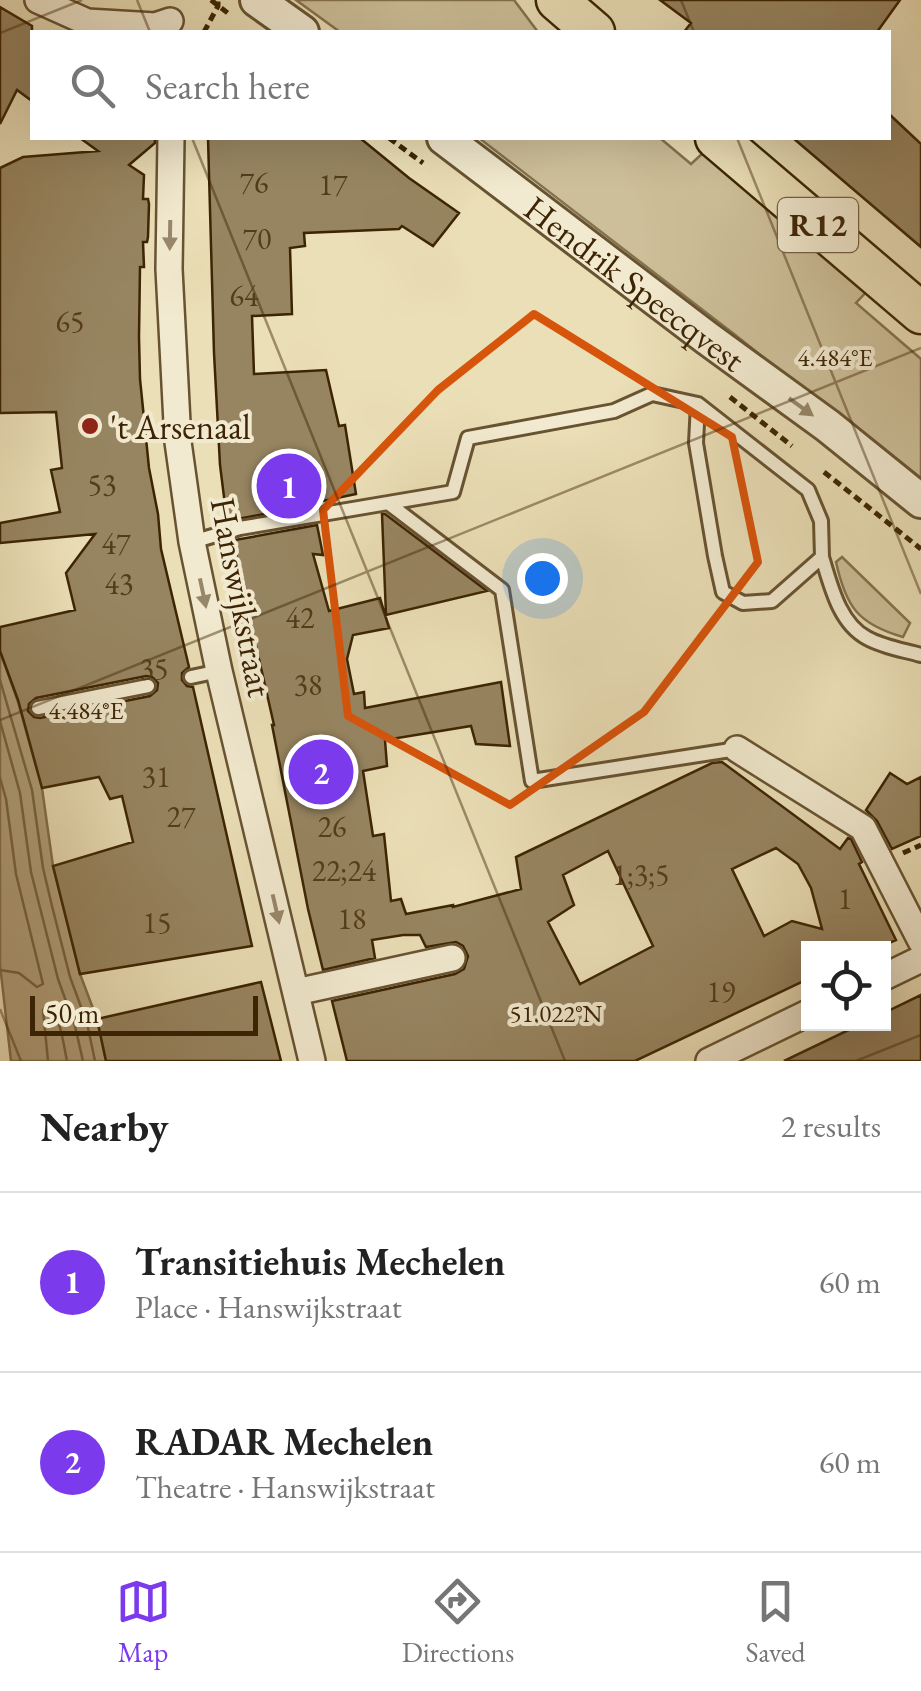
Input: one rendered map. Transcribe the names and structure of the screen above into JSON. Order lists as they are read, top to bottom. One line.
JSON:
{"streets":{"main road":["R12"],"street":["Hendrik Speecqvest","Hanswijkstraat"]},"one_way":["Hendrik Speecqvest","Hanswijkstraat"],"places":["'t Arsenaal"],"house_numbers":["76","17","70","64","65","53","47","43","42","35","38","31","27","26","22;24","1;3;5","1","18","15","19"],"scale_bar":"50 m","page":{"search":"Search here","pins":["1","2"],"scale":"50 m","heading":["Nearby","2 results"],"list":[{"mark":"1","name":"Transitiehuis Mechelen","note":"Place · Hanswijkstraat","value":"60 m"},{"mark":"2","name":"RADAR Mechelen","note":"Theatre · Hanswijkstraat","value":"60 m"}],"nav":["Map","Directions","Saved"]},"coordinates":["4.484°E","51.022°N"]}
